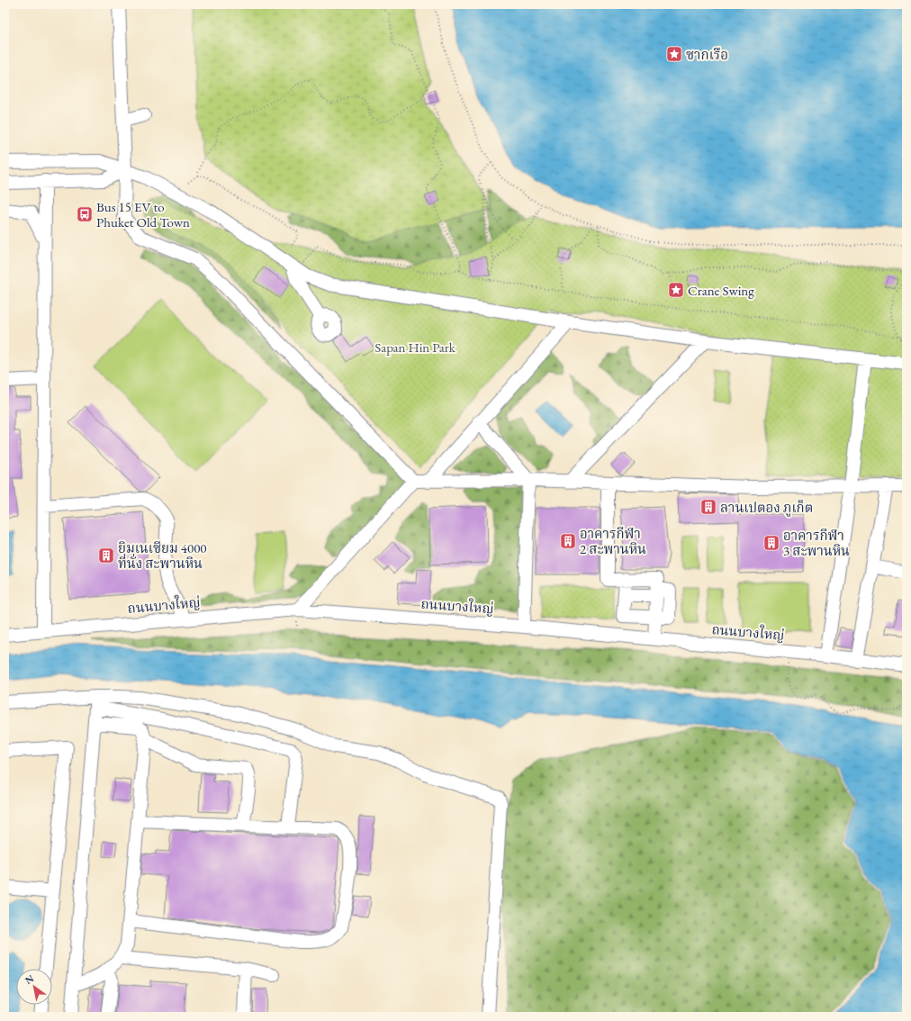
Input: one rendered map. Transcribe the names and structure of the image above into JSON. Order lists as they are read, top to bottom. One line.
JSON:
{"streets":{"street":["ถนนบางใหญ่"]},"parks":["Sapan Hin Park"],"places":{"place":["ซากเรือ","Crane Swing"],"bus stop":["Bus 15 EV to Phuket Old Town"],"building":["ลานเปตอง ภูเก็ต","อาคารกีฬา 2 สะพานหิน","อาคารกีฬา 3 สะพานหิน","ยิมเนเซียม 4000 ที่นั่ง สะพานหิน"]},"north":"top left"}
